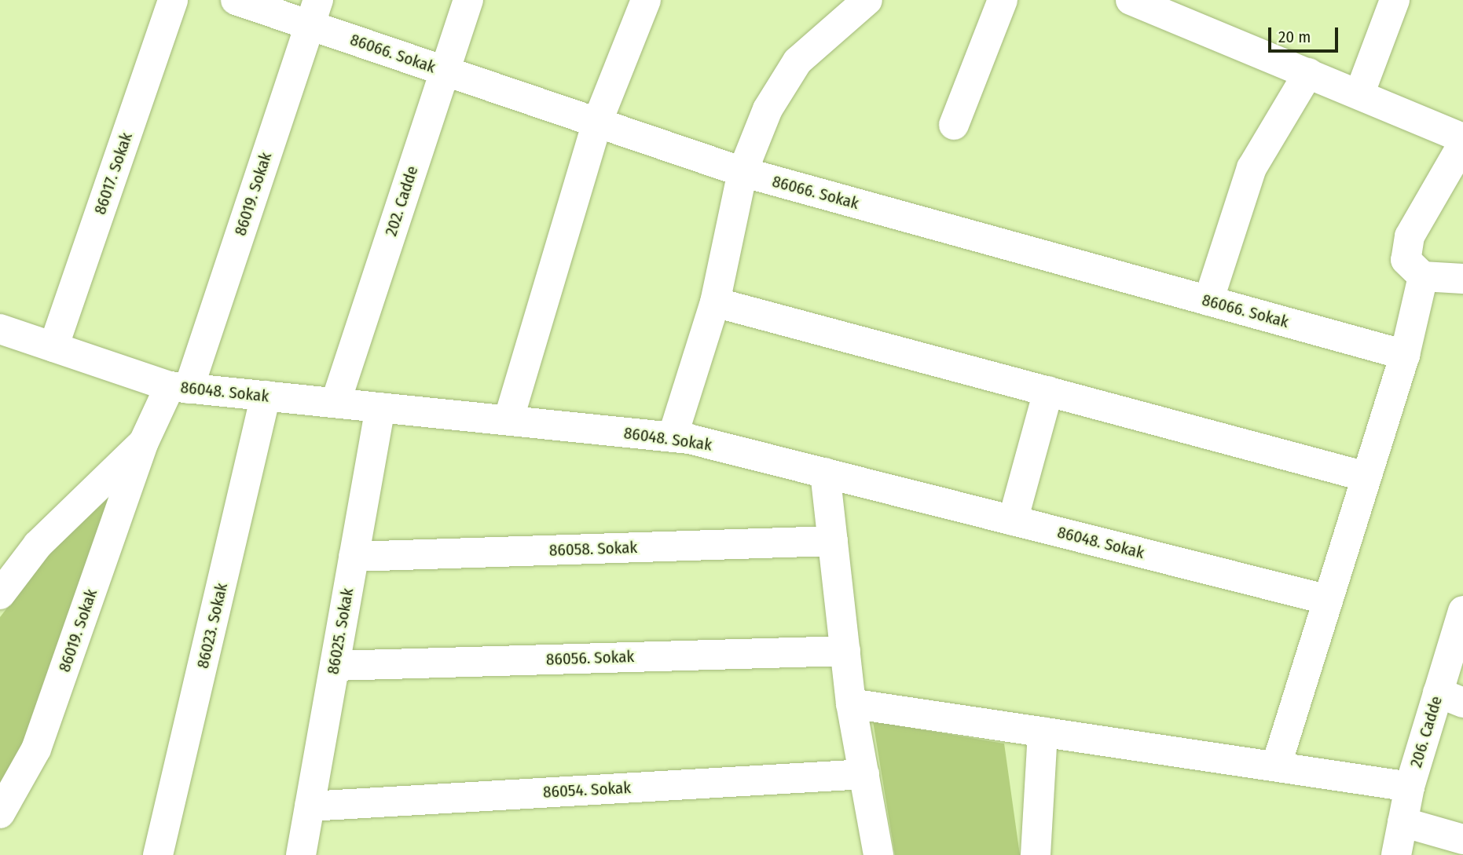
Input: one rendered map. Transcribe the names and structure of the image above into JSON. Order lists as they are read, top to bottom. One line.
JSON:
{"streets":{"street":["86066. Sokak","86017. Sokak","86019. Sokak","202. Cadde","86048. Sokak","86058. Sokak","86023. Sokak","86025. Sokak","86056. Sokak","206. Cadde","86054. Sokak"]},"crossings":[["86066. Sokak","86019. Sokak"],["86066. Sokak","202. Cadde"],["86017. Sokak","86048. Sokak"],["86019. Sokak","86048. Sokak"],["202. Cadde","86048. Sokak"],["86048. Sokak","86023. Sokak"],["86048. Sokak","86025. Sokak"],["86058. Sokak","86025. Sokak"],["86025. Sokak","86056. Sokak"],["86025. Sokak","86054. Sokak"]],"scale_bar":"20 m"}
